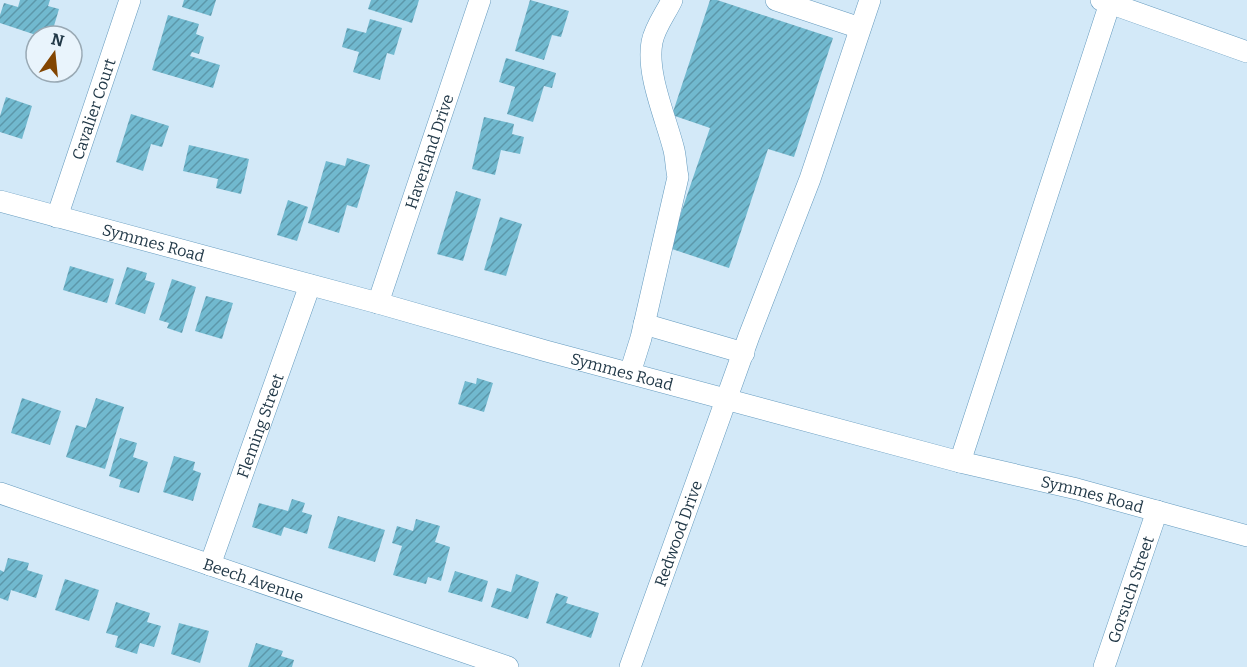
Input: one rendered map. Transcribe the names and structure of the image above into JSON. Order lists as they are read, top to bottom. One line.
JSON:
{"streets":{"street":["Cavalier Court","Haverland Drive","Symmes Road","Fleming Street","Redwood Drive","Beech Avenue","Gorsuch Street"]},"crossings":[["Cavalier Court","Symmes Road"],["Haverland Drive","Symmes Road"],["Symmes Road","Fleming Street"],["Symmes Road","Redwood Drive"],["Symmes Road","Gorsuch Street"],["Fleming Street","Beech Avenue"]],"north":"top"}
